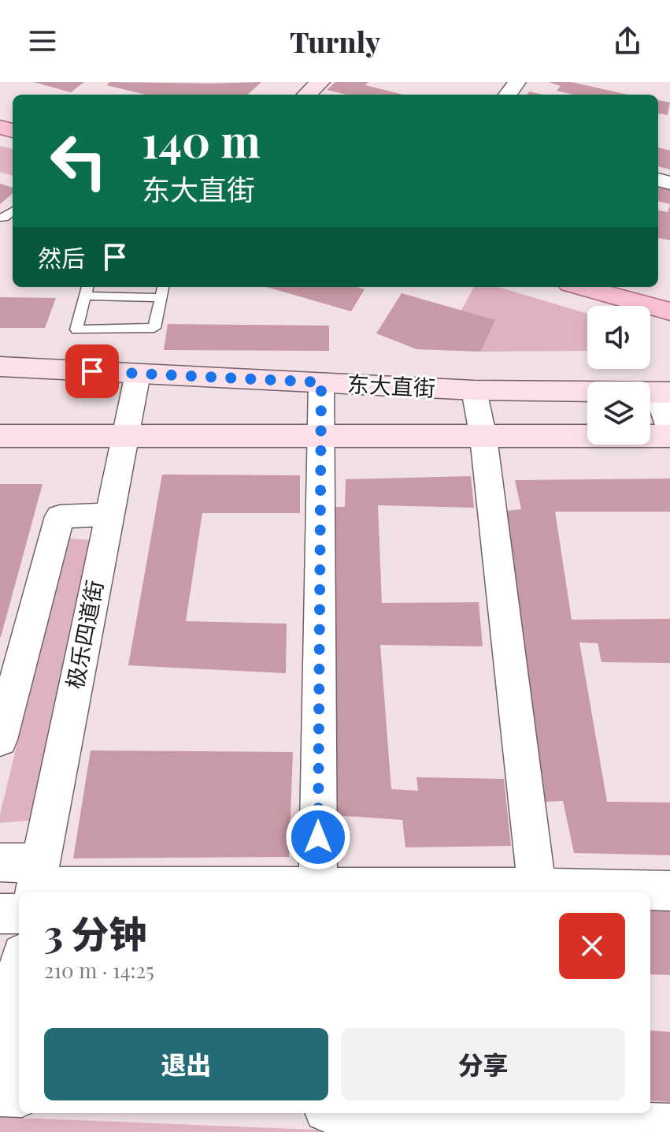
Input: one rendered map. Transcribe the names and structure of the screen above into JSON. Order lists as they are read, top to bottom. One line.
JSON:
{"streets":{"main road":["东大直街"],"street":["极乐四道街"]},"crossings":[["东大直街","极乐四道街"]],"page":{"header":"Turnly","turn":["140 m","东大直街"],"then":"然后","heading":["3 分钟","210 m · 14:25"],"buttons":["退出","分享"]}}
